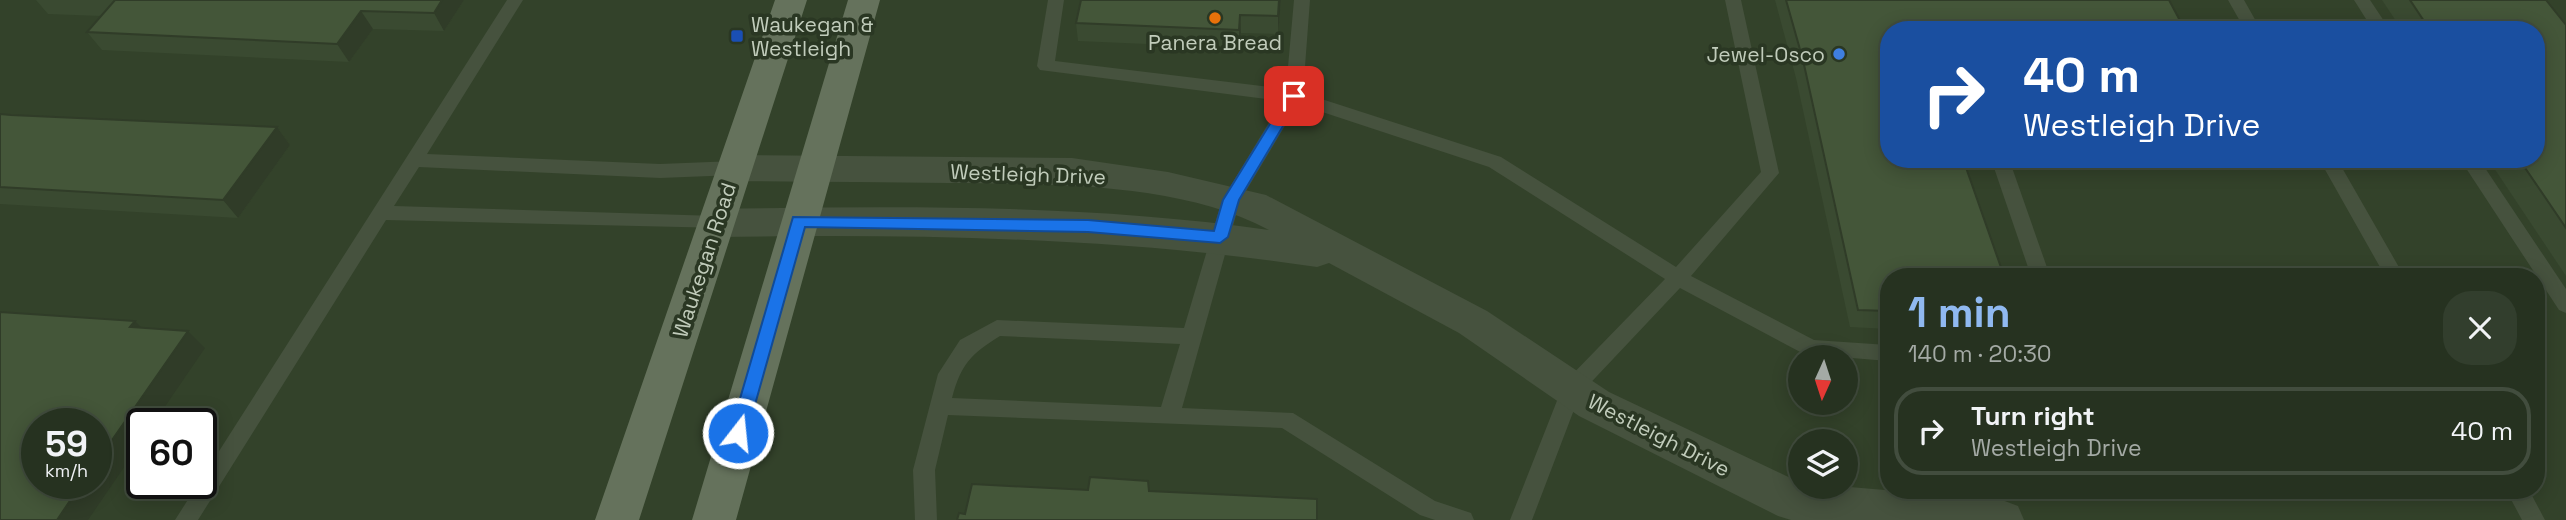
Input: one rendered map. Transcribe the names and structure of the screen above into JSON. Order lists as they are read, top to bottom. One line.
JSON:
{"streets":{"main road":["Waukegan Road"],"street":["Westleigh Drive"]},"crossings":[["Westleigh Drive","Waukegan Road"]],"places":{"other":["Panera Bread","Jewel-Osco"],"transit":["Waukegan & Westleigh"]},"north":"bottom","page":{"turn":["40 m","Westleigh Drive"],"heading":["1 min","140 m · 20:30"],"list":[{"name":"Turn right","note":"Westleigh Drive","value":"40 m"}],"speed":"59 km/h","limit":"60"}}
